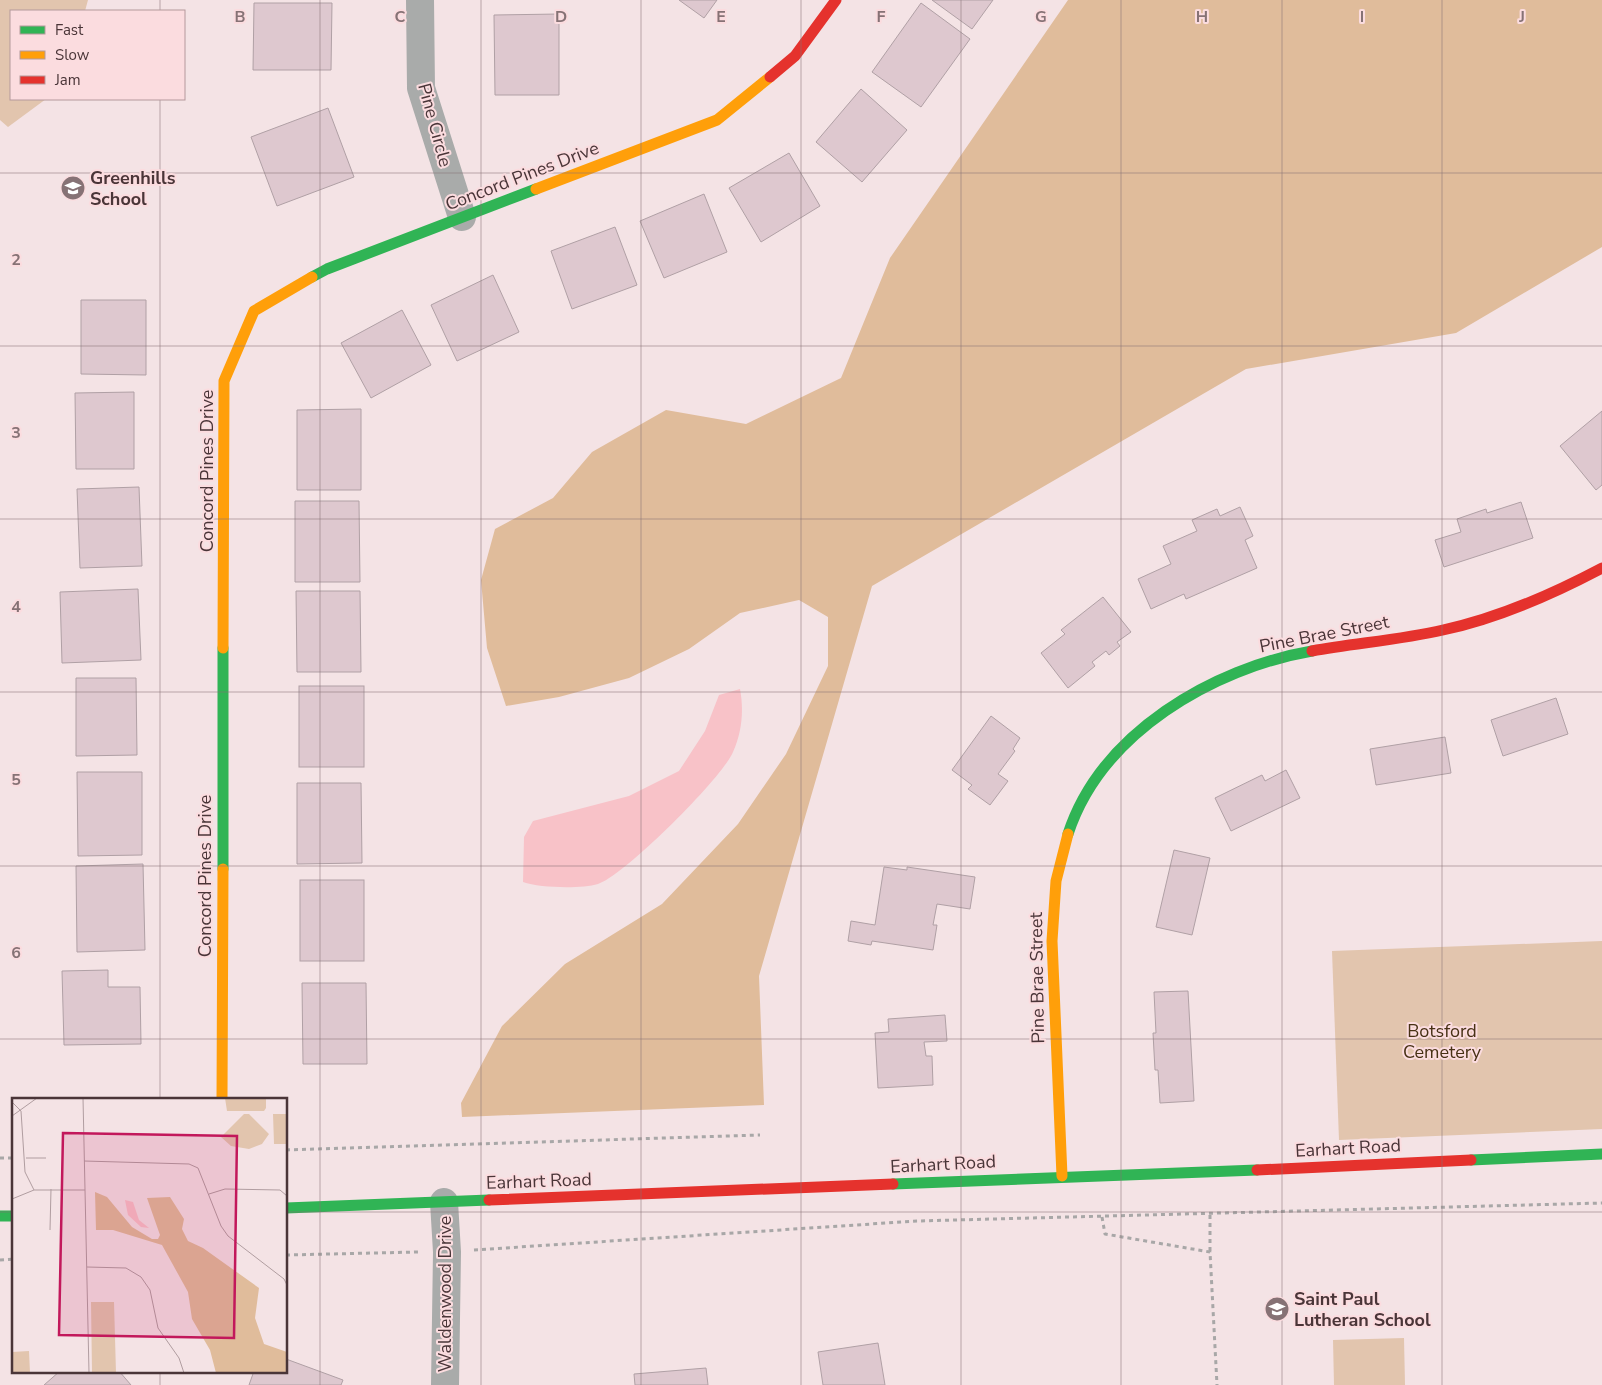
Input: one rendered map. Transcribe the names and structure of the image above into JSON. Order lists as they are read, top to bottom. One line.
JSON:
{"streets":{"street":["Pine Circle","Concord Pines Drive","Pine Brae Street","Earhart Road","Waldenwood Drive"]},"crossings":[["Pine Circle","Concord Pines Drive"],["Pine Brae Street","Earhart Road"],["Earhart Road","Waldenwood Drive"]],"parks":["Botsford Cemetery"],"places":{"school or university":["Greenhills School","Saint Paul Lutheran School"]},"legend":["Fast","Slow","Jam"],"grid":{"columns":["B","C","D","E","F","G","H","I","J"],"rows":["2","3","4","5","6"]}}
